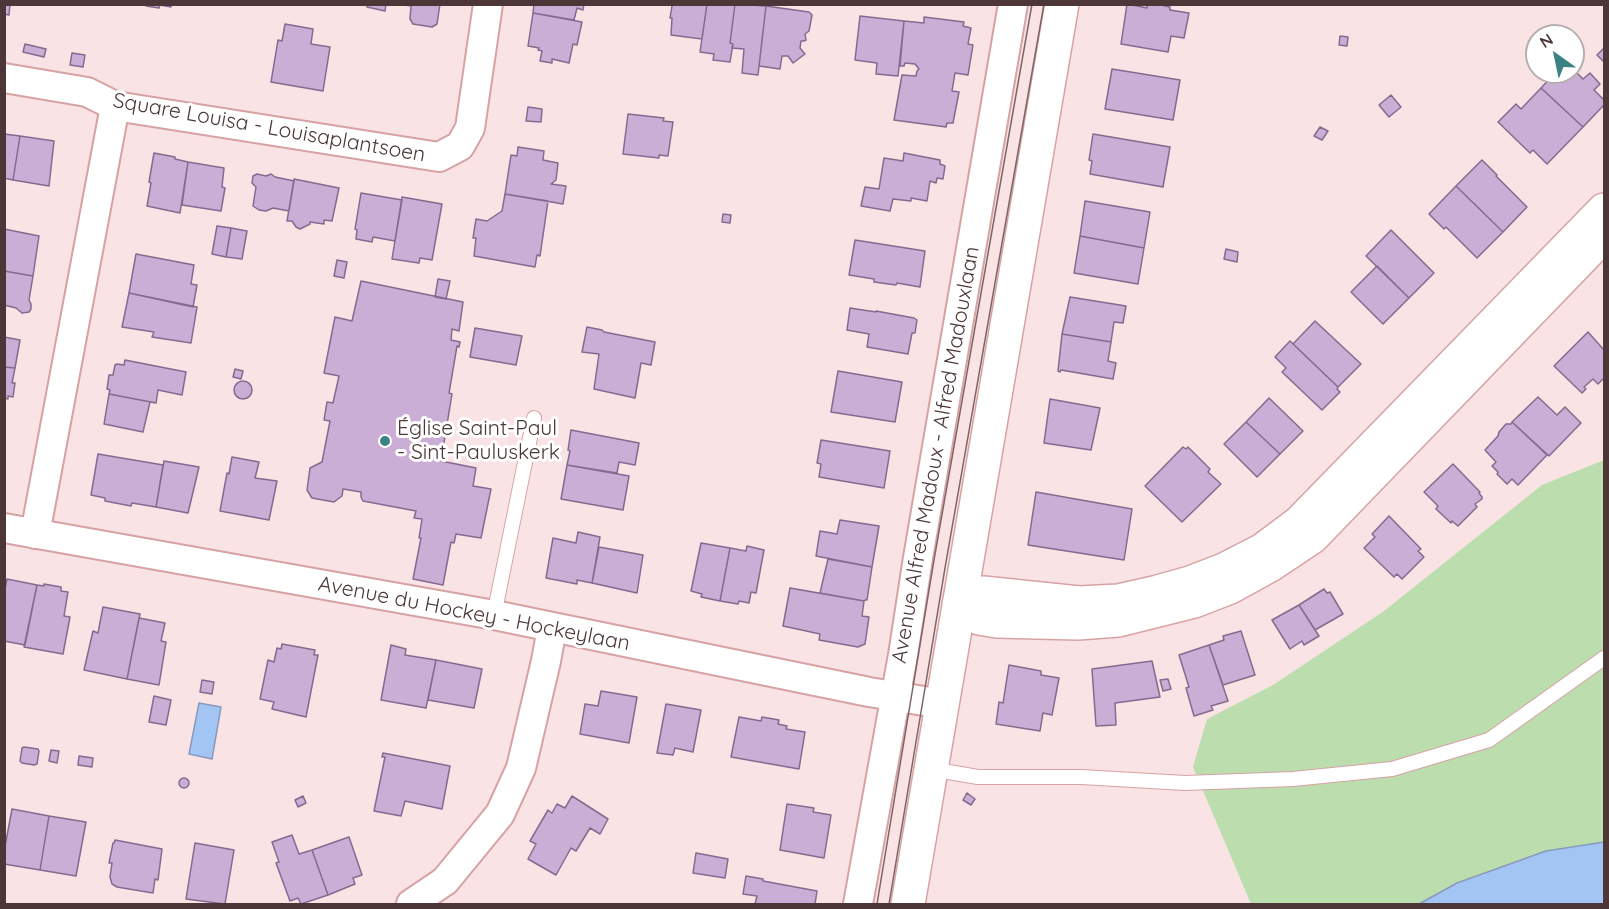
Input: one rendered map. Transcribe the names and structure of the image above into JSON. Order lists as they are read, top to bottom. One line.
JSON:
{"streets":{"street":["Square Louisa - Louisaplantsoen","Avenue Alfred Madoux - Alfred Madouxlaan","Avenue du Hockey - Hockeylaan"]},"crossings":[["Avenue Alfred Madoux - Alfred Madouxlaan","Avenue du Hockey - Hockeylaan"]],"places":["Église Saint-Paul - Sint-Pauluskerk"],"north":"top left"}
